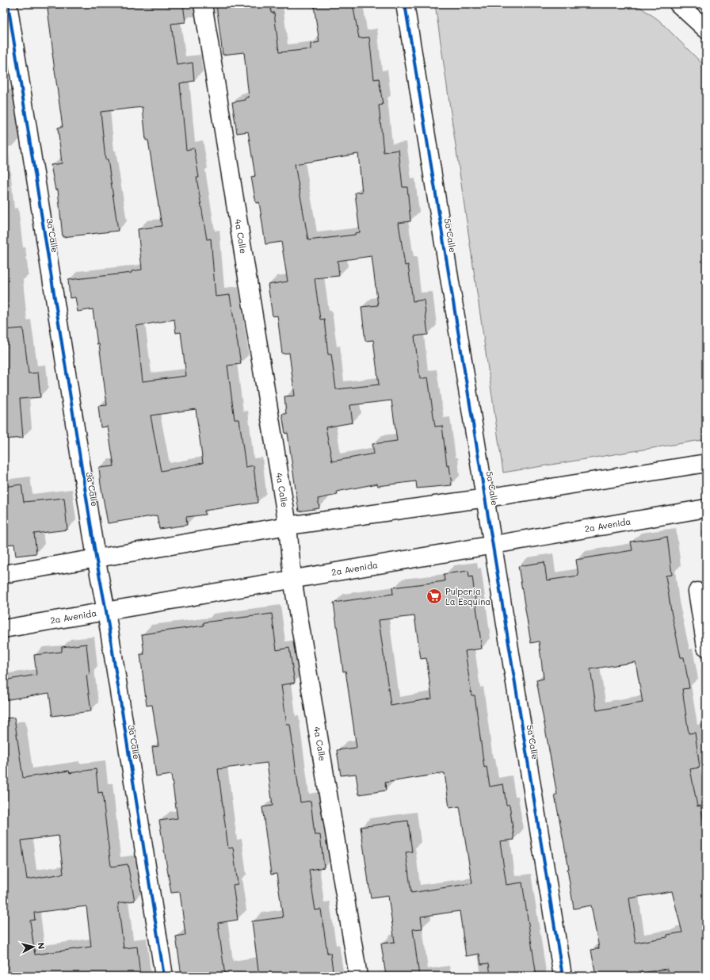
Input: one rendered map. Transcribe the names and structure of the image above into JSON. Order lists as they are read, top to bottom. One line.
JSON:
{"streets":{"street":["3a Calle","5a Calle","4a Calle","2a Avenida"]},"crossings":[["3a Calle","2a Avenida"],["5a Calle","2a Avenida"],["4a Calle","2a Avenida"]],"places":{"supermarket":["Pulpería La Esquina"]},"north":"right"}
